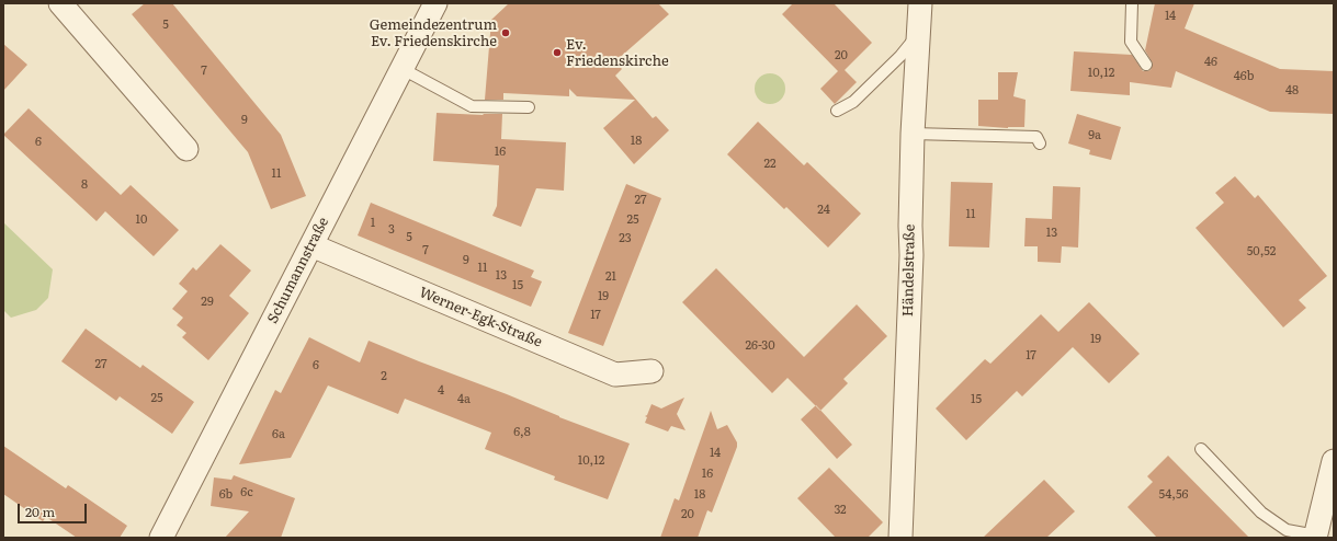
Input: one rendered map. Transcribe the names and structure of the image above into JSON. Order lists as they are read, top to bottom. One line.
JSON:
{"streets":{"street":["Schumannstraße","Händelstraße","Werner-Egk-Straße"]},"crossings":[["Schumannstraße","Werner-Egk-Straße"]],"places":["Gemeindezentrum Ev. Friedenskirche","Ev. Friedenskirche"],"house_numbers":["14","5","20","46","7","10,12","46b","48","9","9a","18","6","16","22","11","8","27","24","11","10","25","1","3","13","5","23","7","50,52","9","11","13","21","15","19","29","17","19","26-30","17","27","6","2","4","25","4a","15","6,8","6a","14","10,12","16","6c","6b","18","54,56","32","20"],"scale_bar":"20 m"}
